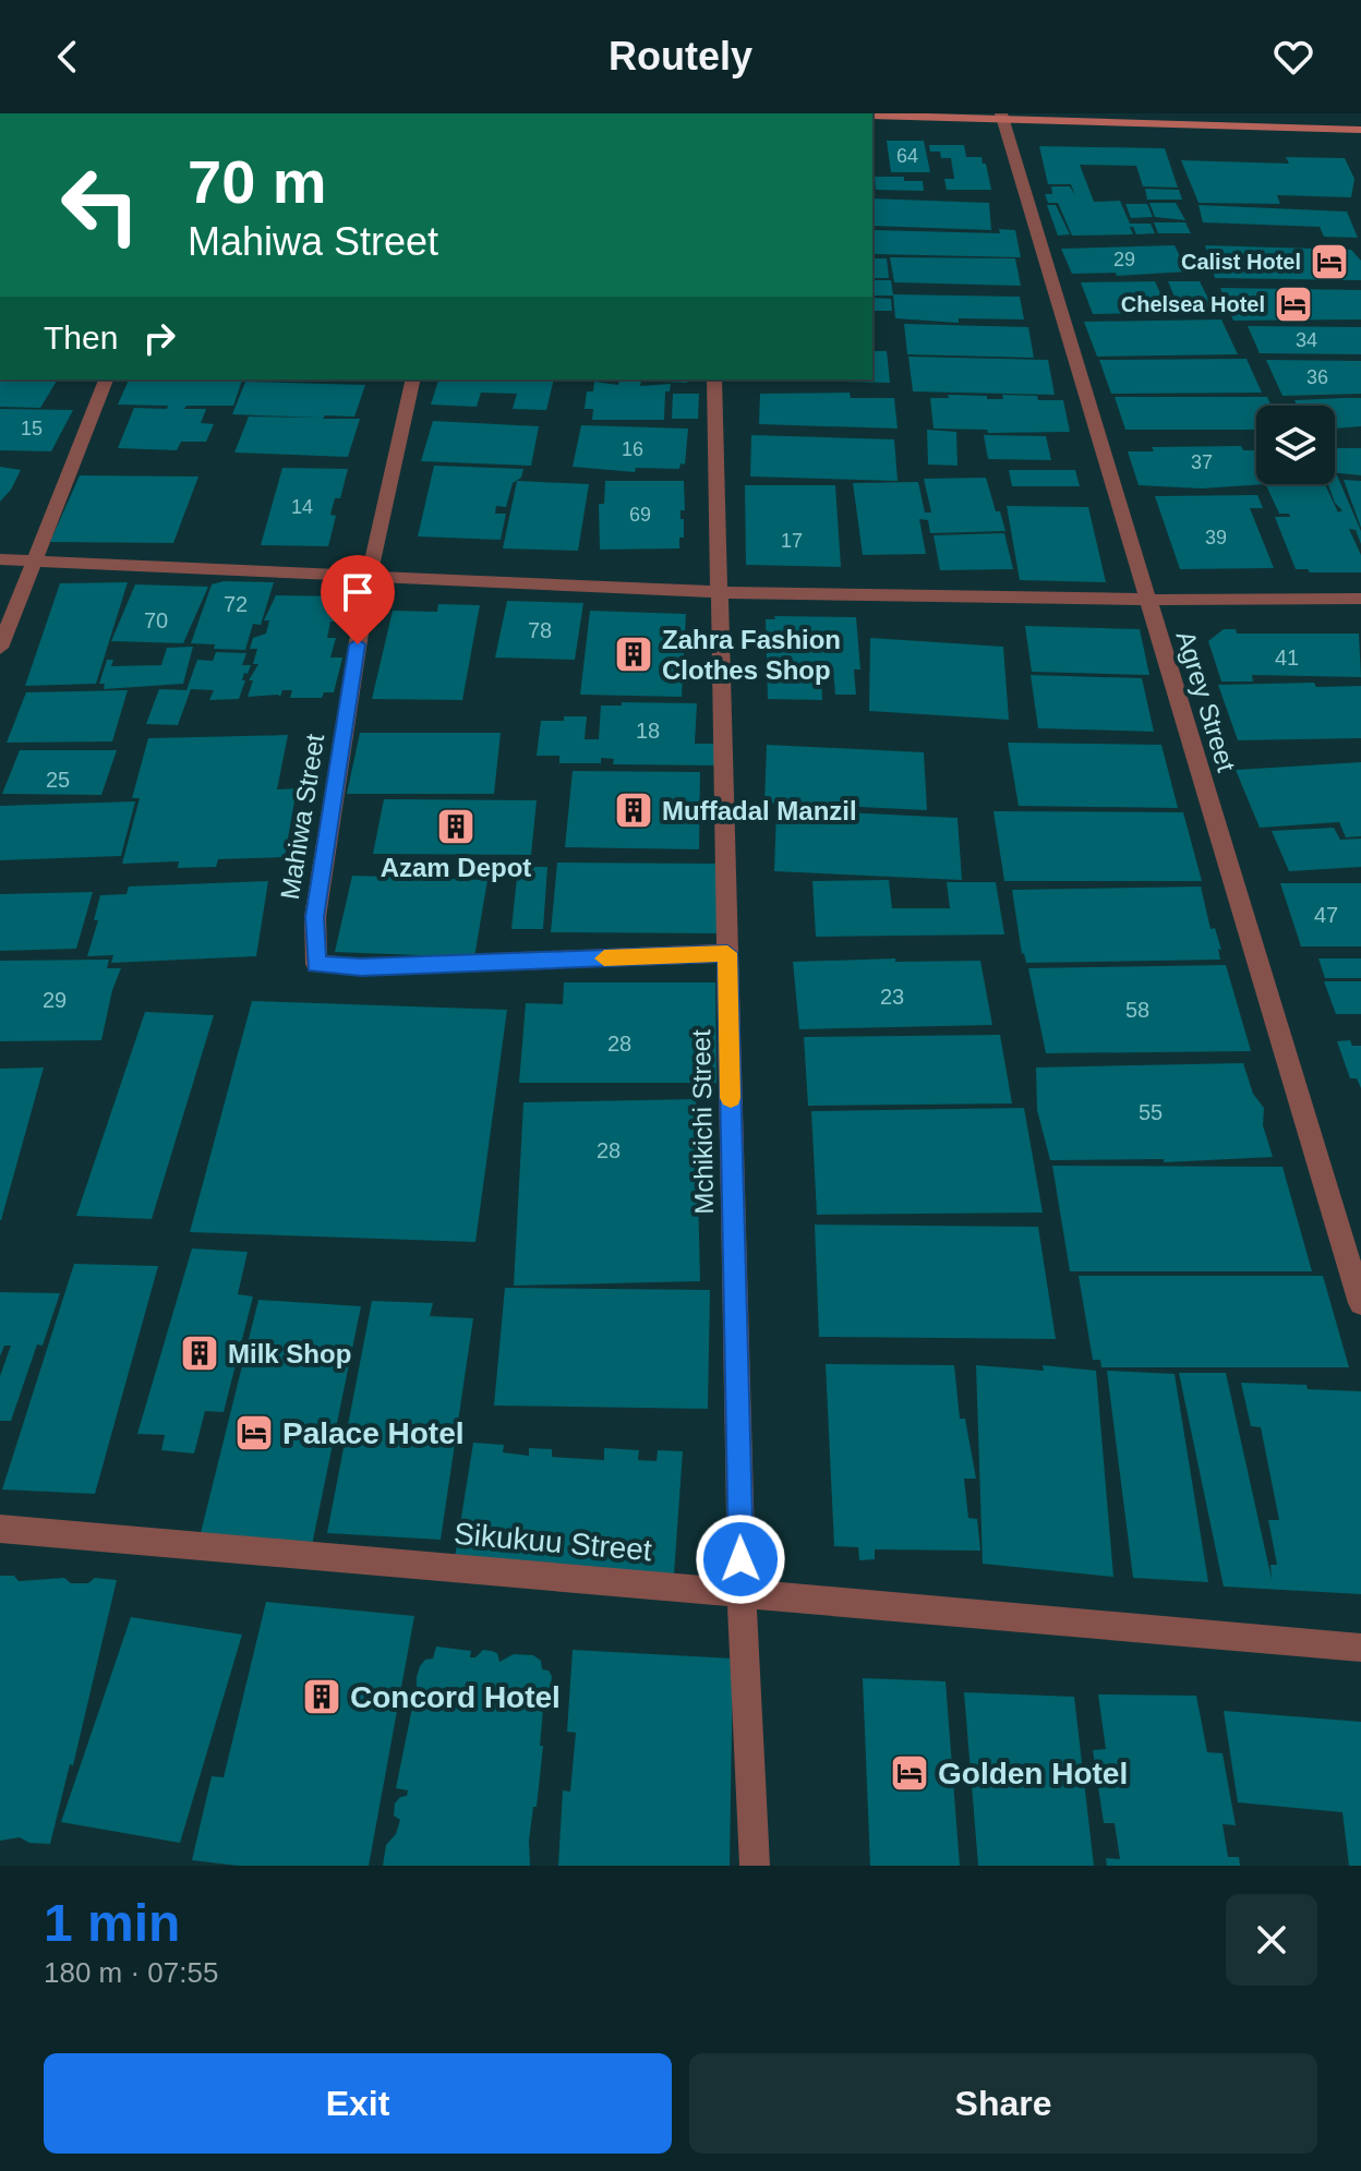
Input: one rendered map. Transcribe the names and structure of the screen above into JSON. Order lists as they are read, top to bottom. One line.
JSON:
{"streets":{"street":["Agrey Street","Mahiwa Street","Mchikichi Street","Sikukuu Street"]},"crossings":[["Mahiwa Street","Mchikichi Street"],["Mchikichi Street","Sikukuu Street"]],"places":{"hotel":["Calist Hotel","Chelsea Hotel","Palace Hotel","Golden Hotel"],"building":["Zahra Fashion Clothes Shop","Muffadal Manzil","Azam Depot","Milk Shop","Concord Hotel"]},"house_numbers":["64","29","34","36","15","16","37","14","69","39","17","72","70","78","41","18","25","47","23","29","58","28","55","28"],"page":{"header":"Routely","turn":["70 m","Mahiwa Street"],"then":"Then","heading":["1 min","180 m · 07:55"],"buttons":["Exit","Share"]}}
